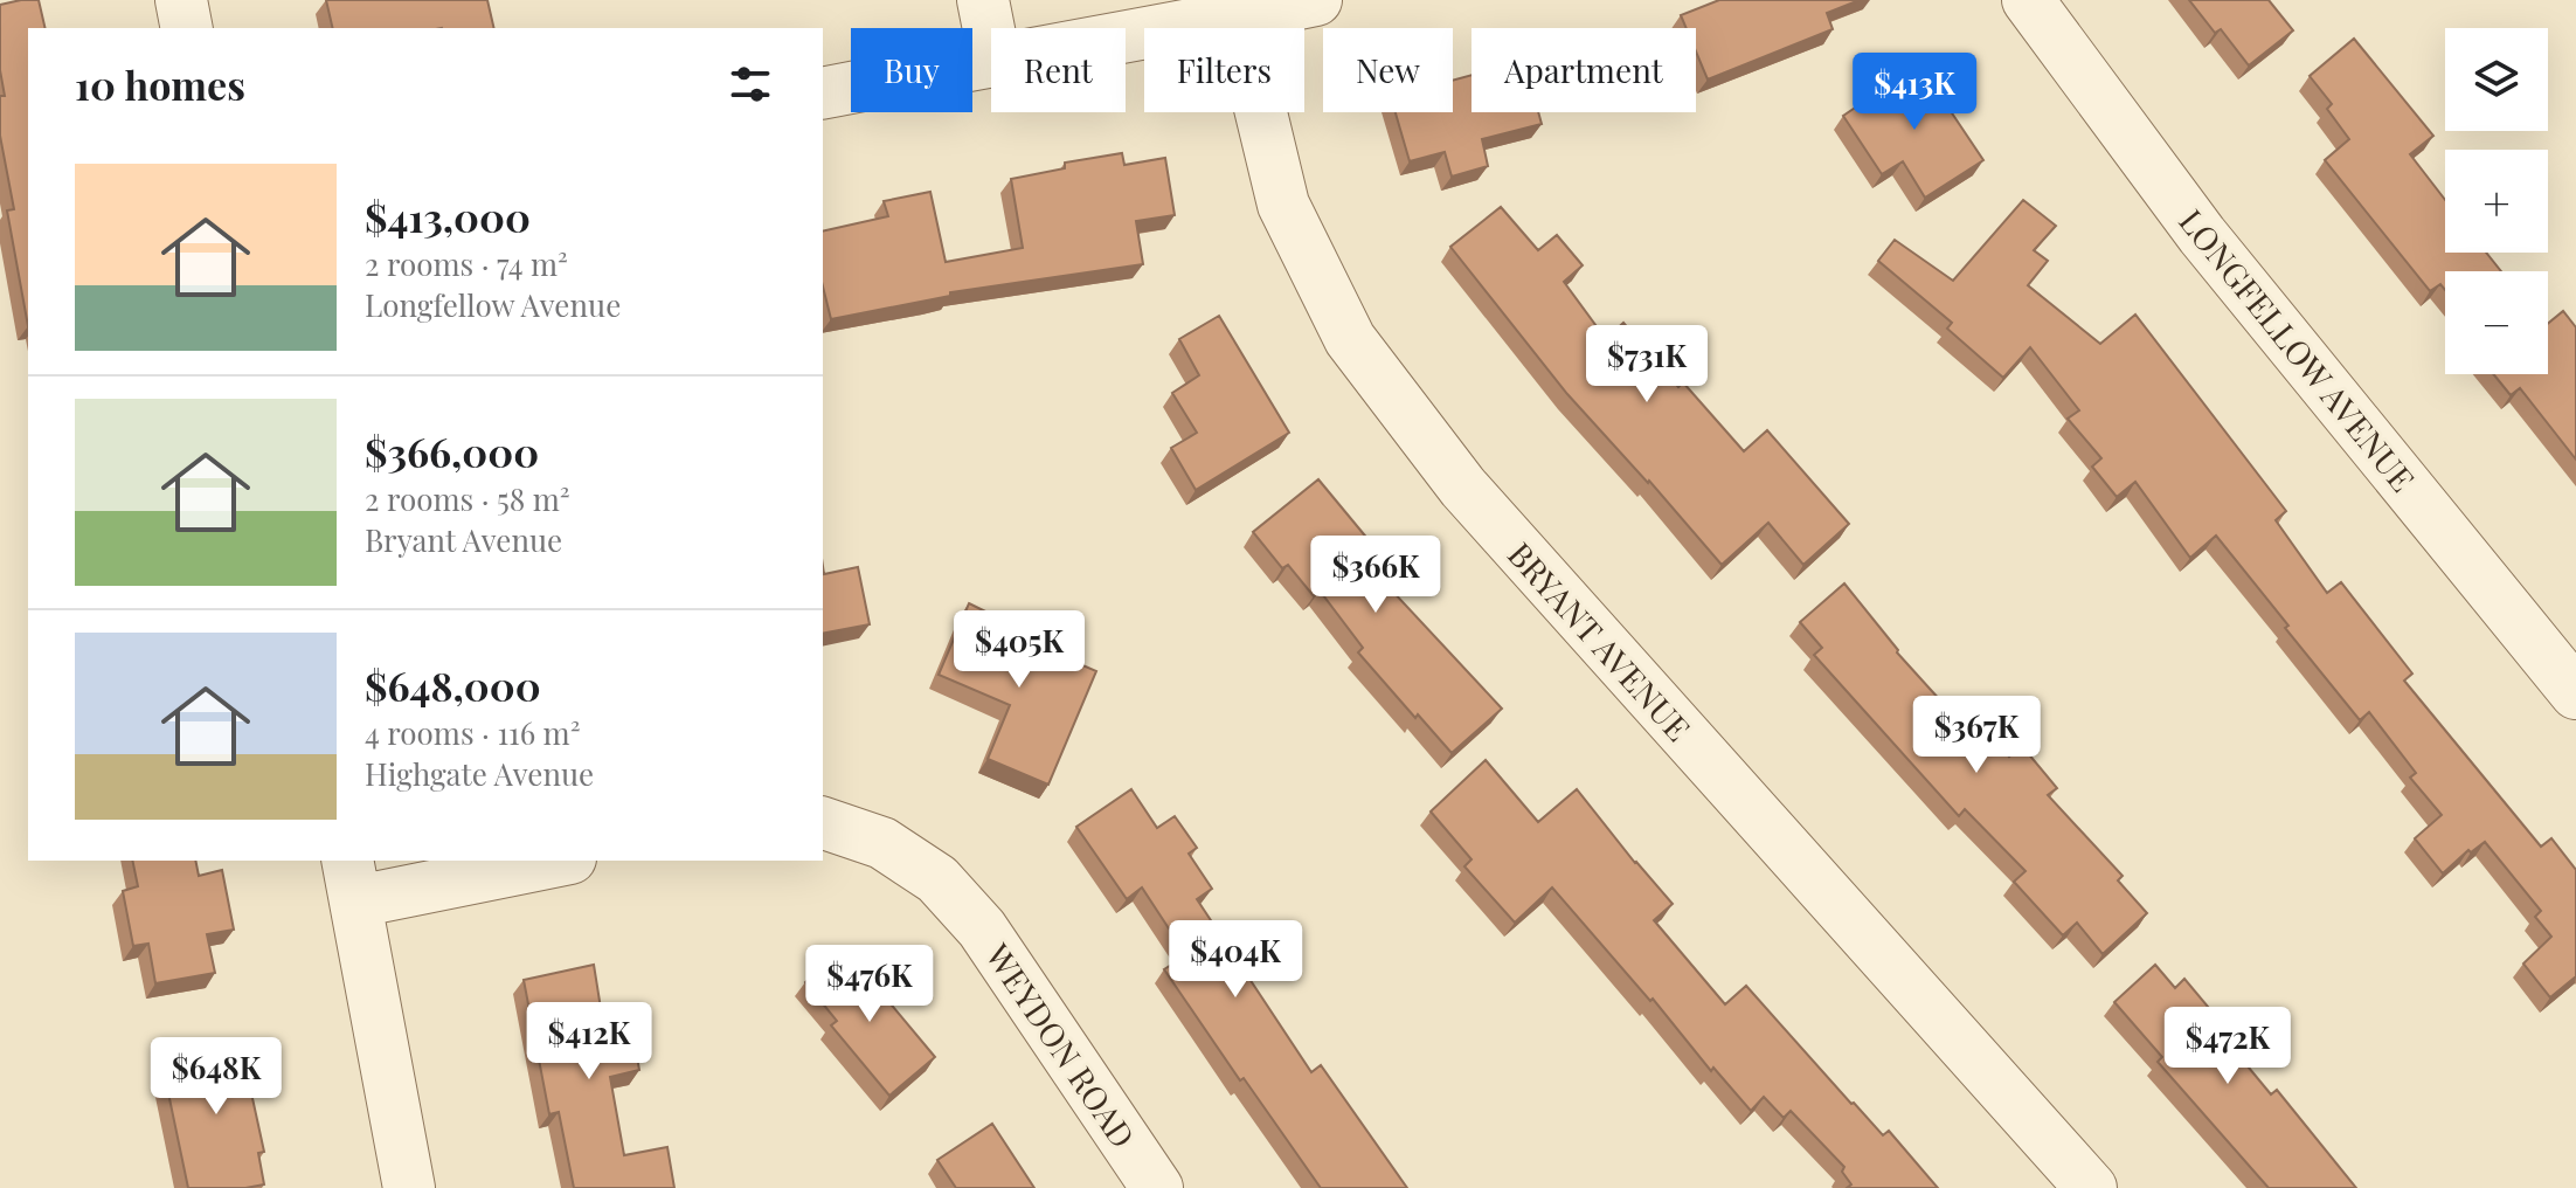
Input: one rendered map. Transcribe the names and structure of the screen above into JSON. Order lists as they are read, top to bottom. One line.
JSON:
{"streets":{"street":["LONGFELLOW AVENUE","BRYANT AVENUE","WEYDON ROAD"]},"page":{"map_buttons":["+","−"],"chip":["Buy","Rent","Filters","New","Apartment"],"heading":"10 homes","price":["$413K","$731K","$366K","$405K","$367K","$404K","$476K","$412K","$472K","$648K"],"list":[{"name":"$413,000","note":"2 rooms · 74 m² · Longfellow Avenue"},{"name":"$366,000","note":"2 rooms · 58 m² · Bryant Avenue"},{"name":"$648,000","note":"4 rooms · 116 m² · Highgate Avenue"}]}}
